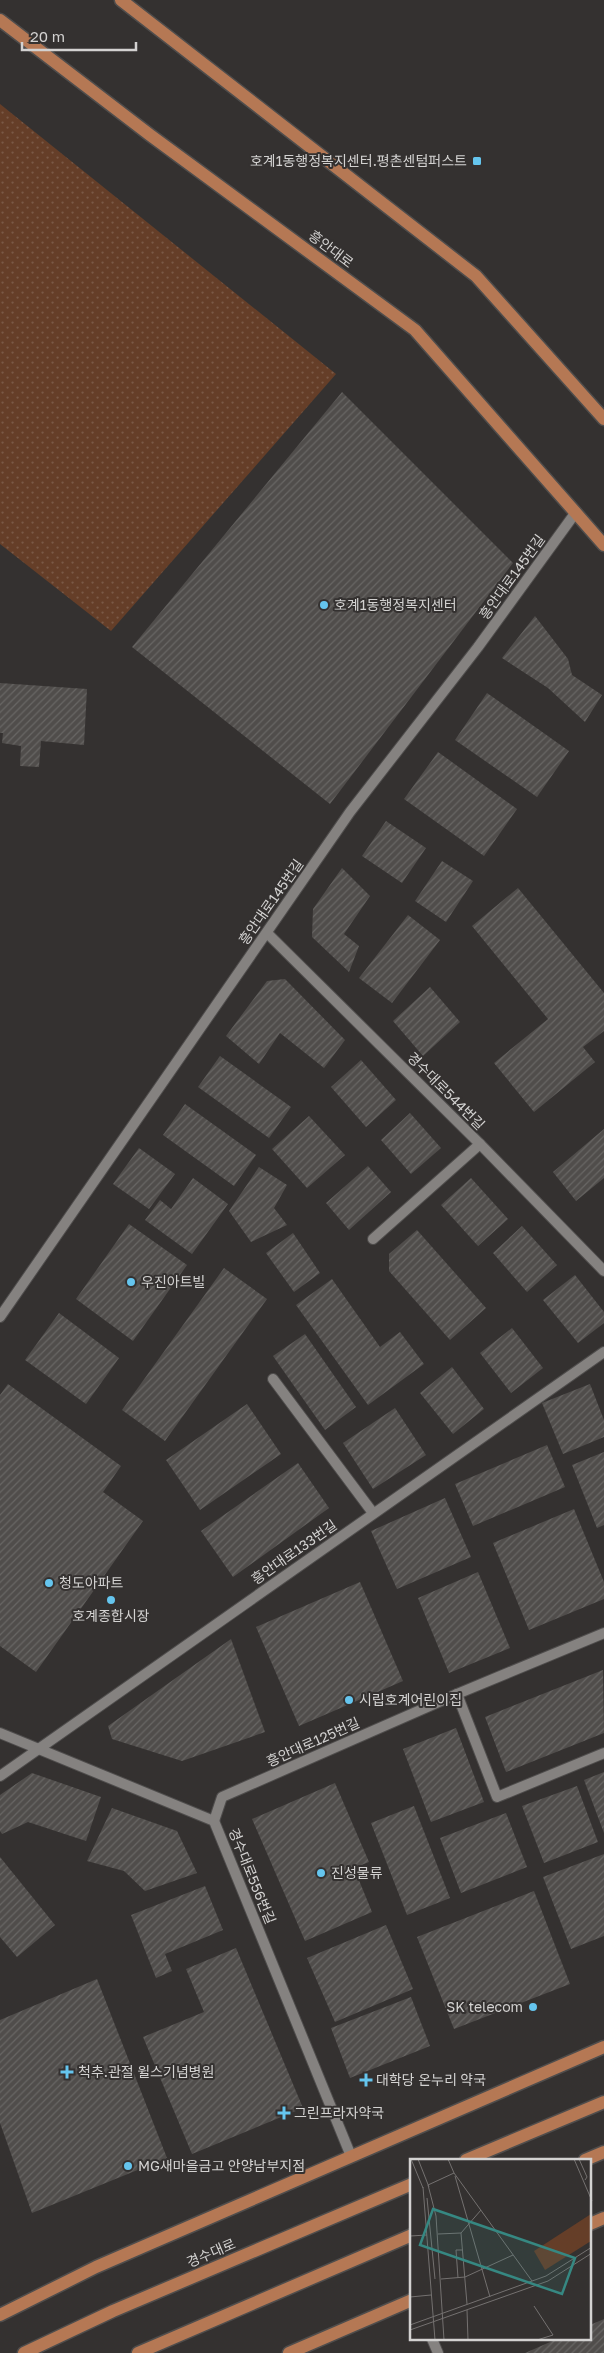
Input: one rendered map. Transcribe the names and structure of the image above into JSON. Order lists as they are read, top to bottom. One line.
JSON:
{"streets":{"main road":["흥안대로","경수대로"],"street":["흥안대로145번길","경수대로544번길","흥안대로133번길","흥안대로125번길","경수대로556번길"]},"crossings":[["흥안대로","흥안대로145번길"],["흥안대로145번길","경수대로544번길"],["흥안대로133번길","경수대로556번길"],["흥안대로125번길","경수대로556번길"]],"places":{"transit":["호계1동행정복지센터.평촌센텀퍼스트"],"other":["호계1동행정복지센터","우진아트빌","청도아파트","호계종합시장","시립호계어린이집","진성물류","SK telecom","MG새마을금고 안양남부지점"],"health":["척추.관절 윌스기념병원","대학당 온누리 약국","그린프라자약국"]},"scale_bar":"20 m"}
